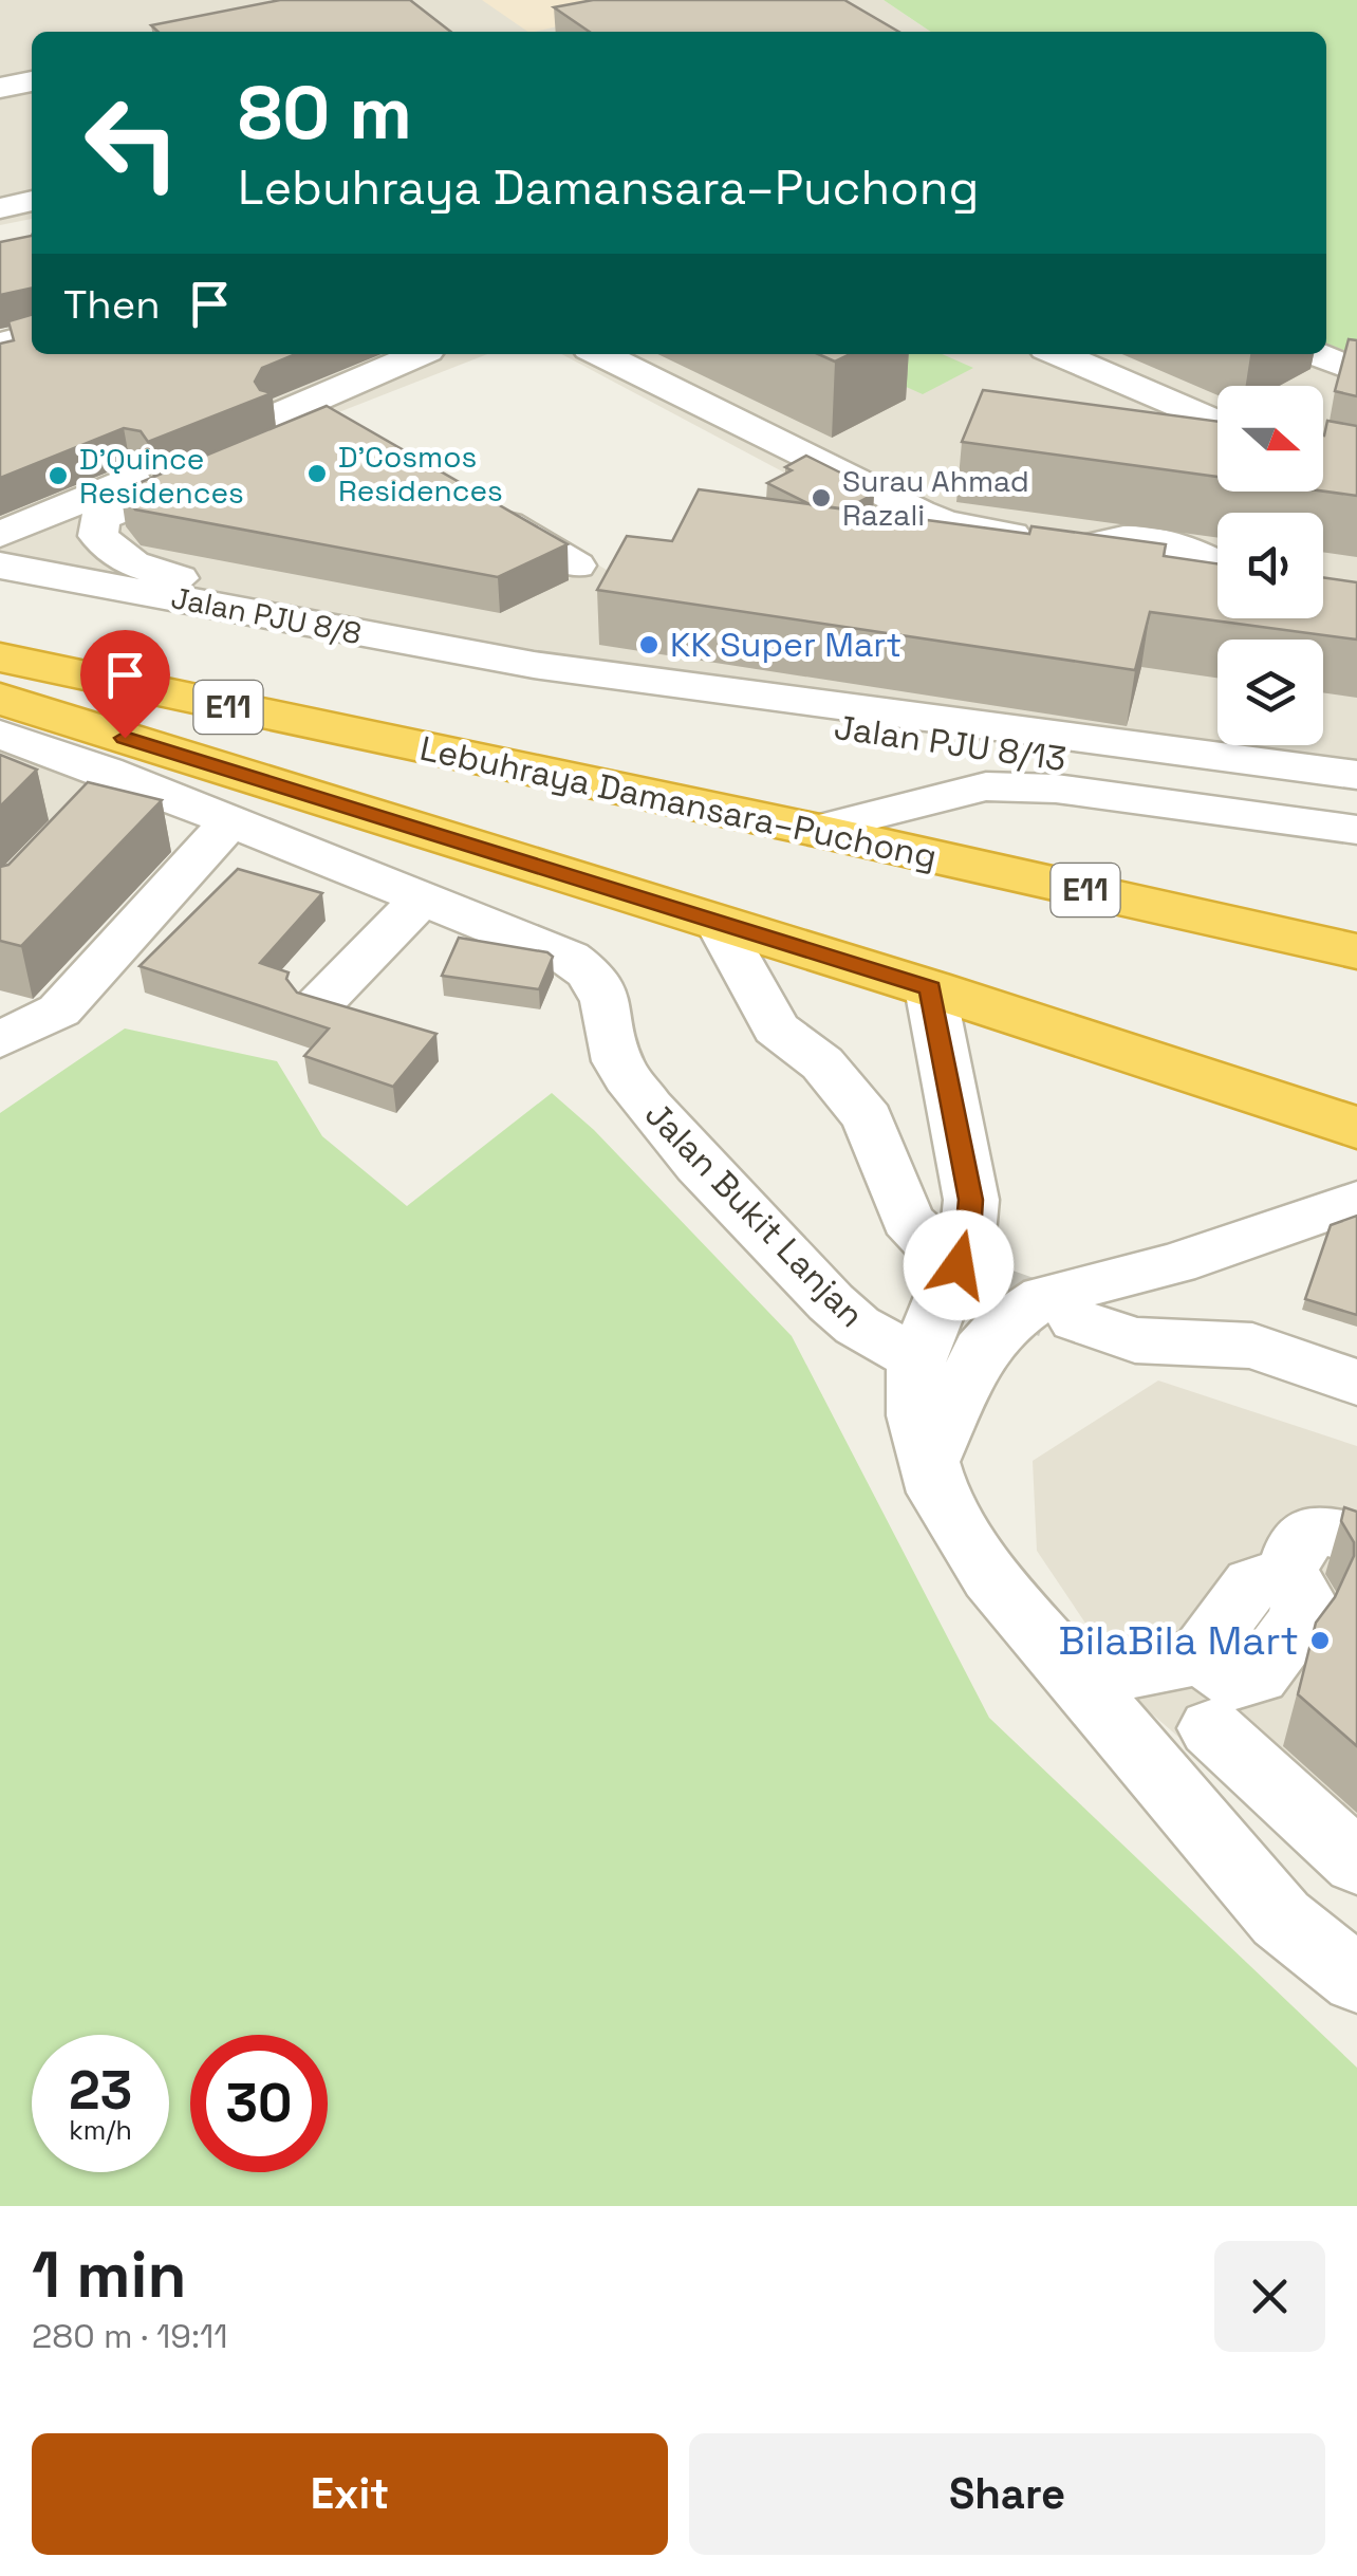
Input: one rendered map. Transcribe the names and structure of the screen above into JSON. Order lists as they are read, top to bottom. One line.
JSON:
{"streets":{"highway":["E11","Lebuhraya Damansara–Puchong"],"street":["Jalan PJU 8/8","Jalan PJU 8/13","Jalan Bukit Lanjan"]},"crossings":[["Jalan PJU 8/8","Jalan PJU 8/13"]],"places":["D'Cosmos Residences","D'Quince Residences","Surau Ahmad Razali","KK Super Mart","BilaBila Mart"],"north":"right","page":{"turn":["80 m","Lebuhraya Damansara–Puchong"],"then":"Then","speed":"23 km/h","limit":"30","heading":["1 min","280 m · 19:11"],"buttons":["Exit","Share"]}}
